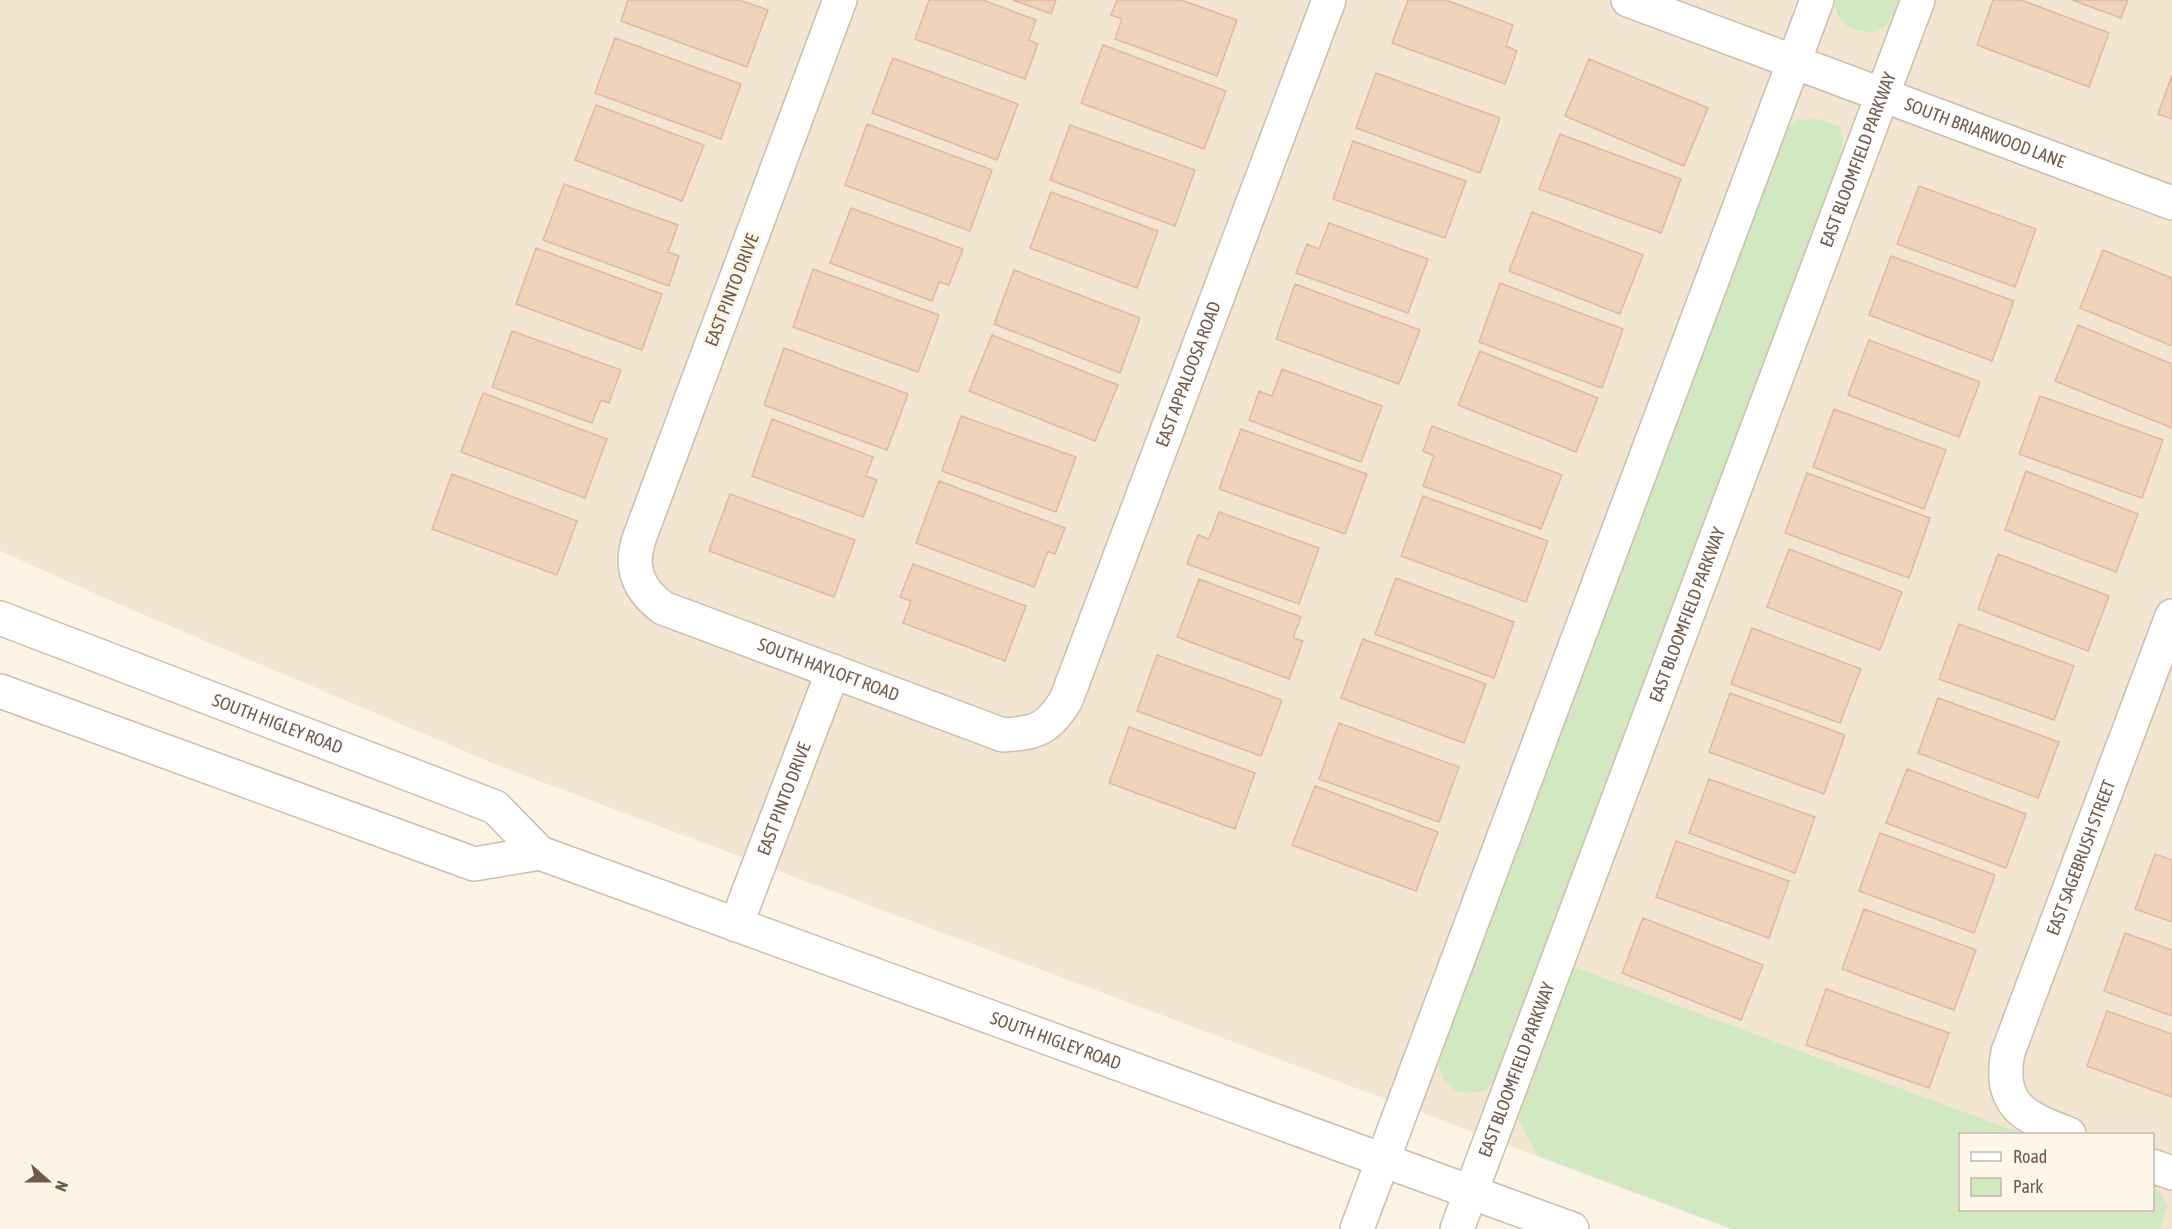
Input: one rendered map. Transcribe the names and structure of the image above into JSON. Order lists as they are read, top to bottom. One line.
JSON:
{"streets":{"street":["SOUTH BRIARWOOD LANE","EAST BLOOMFIELD PARKWAY","EAST PINTO DRIVE","EAST APPALOOSA ROAD","SOUTH HAYLOFT ROAD","SOUTH HIGLEY ROAD","EAST SAGEBRUSH STREET"]},"crossings":[["SOUTH BRIARWOOD LANE","EAST BLOOMFIELD PARKWAY"],["EAST BLOOMFIELD PARKWAY","SOUTH HIGLEY ROAD"],["EAST PINTO DRIVE","SOUTH HAYLOFT ROAD"],["EAST PINTO DRIVE","SOUTH HIGLEY ROAD"],["EAST APPALOOSA ROAD","SOUTH HAYLOFT ROAD"]],"legend":["Road","Park"],"north":"right"}
